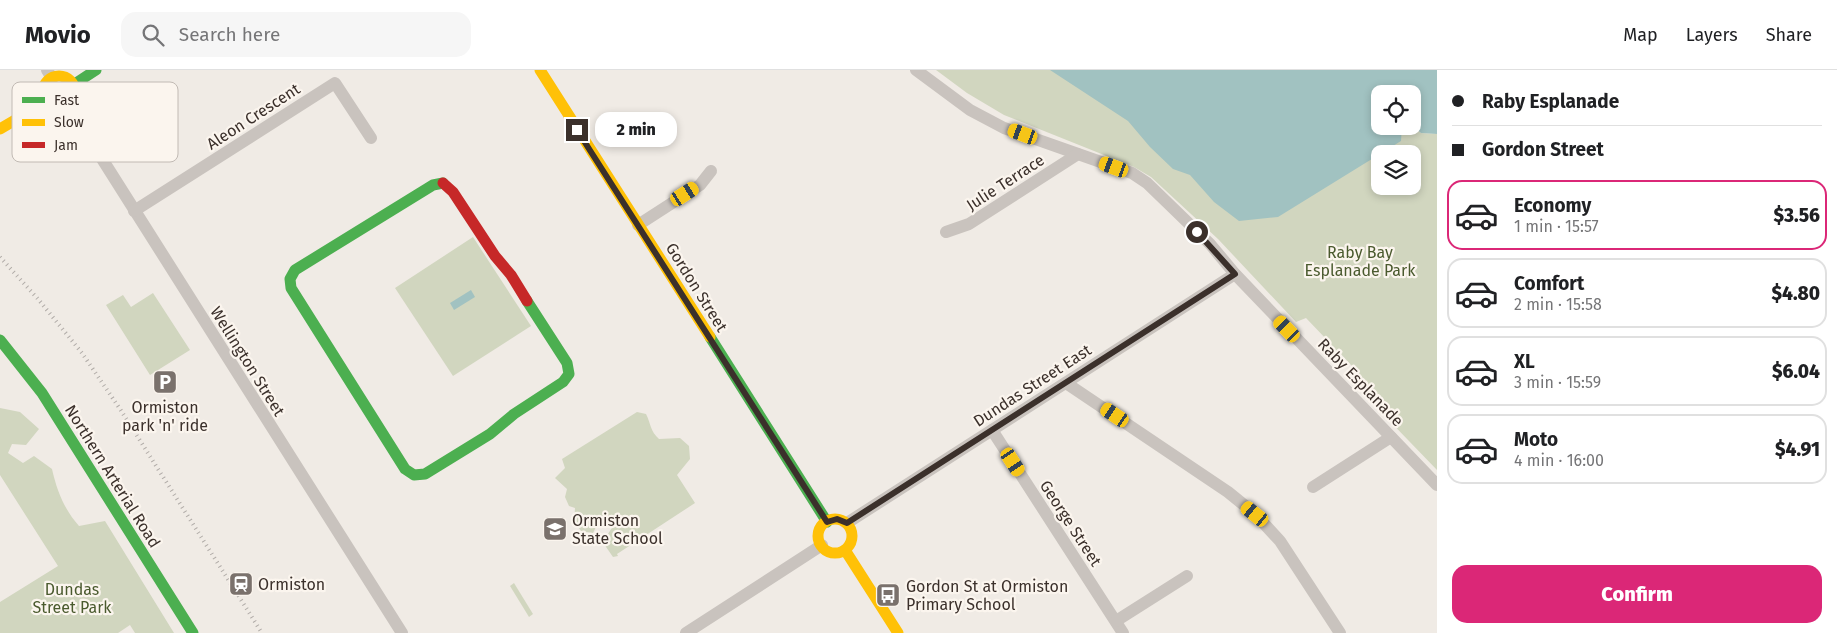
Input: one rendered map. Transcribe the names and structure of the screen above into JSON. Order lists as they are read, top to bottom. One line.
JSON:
{"streets":{"street":["Aleon Crescent","Julie Terrace","Gordon Street","Wellington Street","Raby Esplanade","Dundas Street East","Northern Arterial Road","George Street"]},"crossings":[["Aleon Crescent","Wellington Street"],["Julie Terrace","Raby Esplanade"],["Gordon Street","Dundas Street East"],["Raby Esplanade","Dundas Street East"],["Dundas Street East","George Street"]],"parks":["Raby Bay Esplanade Park","Dundas Street Park"],"places":{"parking":["Ormiston park 'n' ride"],"school or university":["Ormiston State School"],"station":["Ormiston"],"bus stop":["Gordon St at Ormiston Primary School"]},"legend":["Fast","Slow","Jam"],"page":{"header":"Movio","search":"Search here","nav":["Map","Layers","Share"],"banner":["Raby Esplanade","Gordon Street"],"bubble":"2 min","list":[{"name":"Economy","note":"1 min · 15:57","value":"$3.56"},{"name":"Comfort","note":"2 min · 15:58","value":"$4.80"},{"name":"XL","note":"3 min · 15:59","value":"$6.04"},{"name":"Moto","note":"4 min · 16:00","value":"$4.91"}],"buttons":"Confirm"}}
